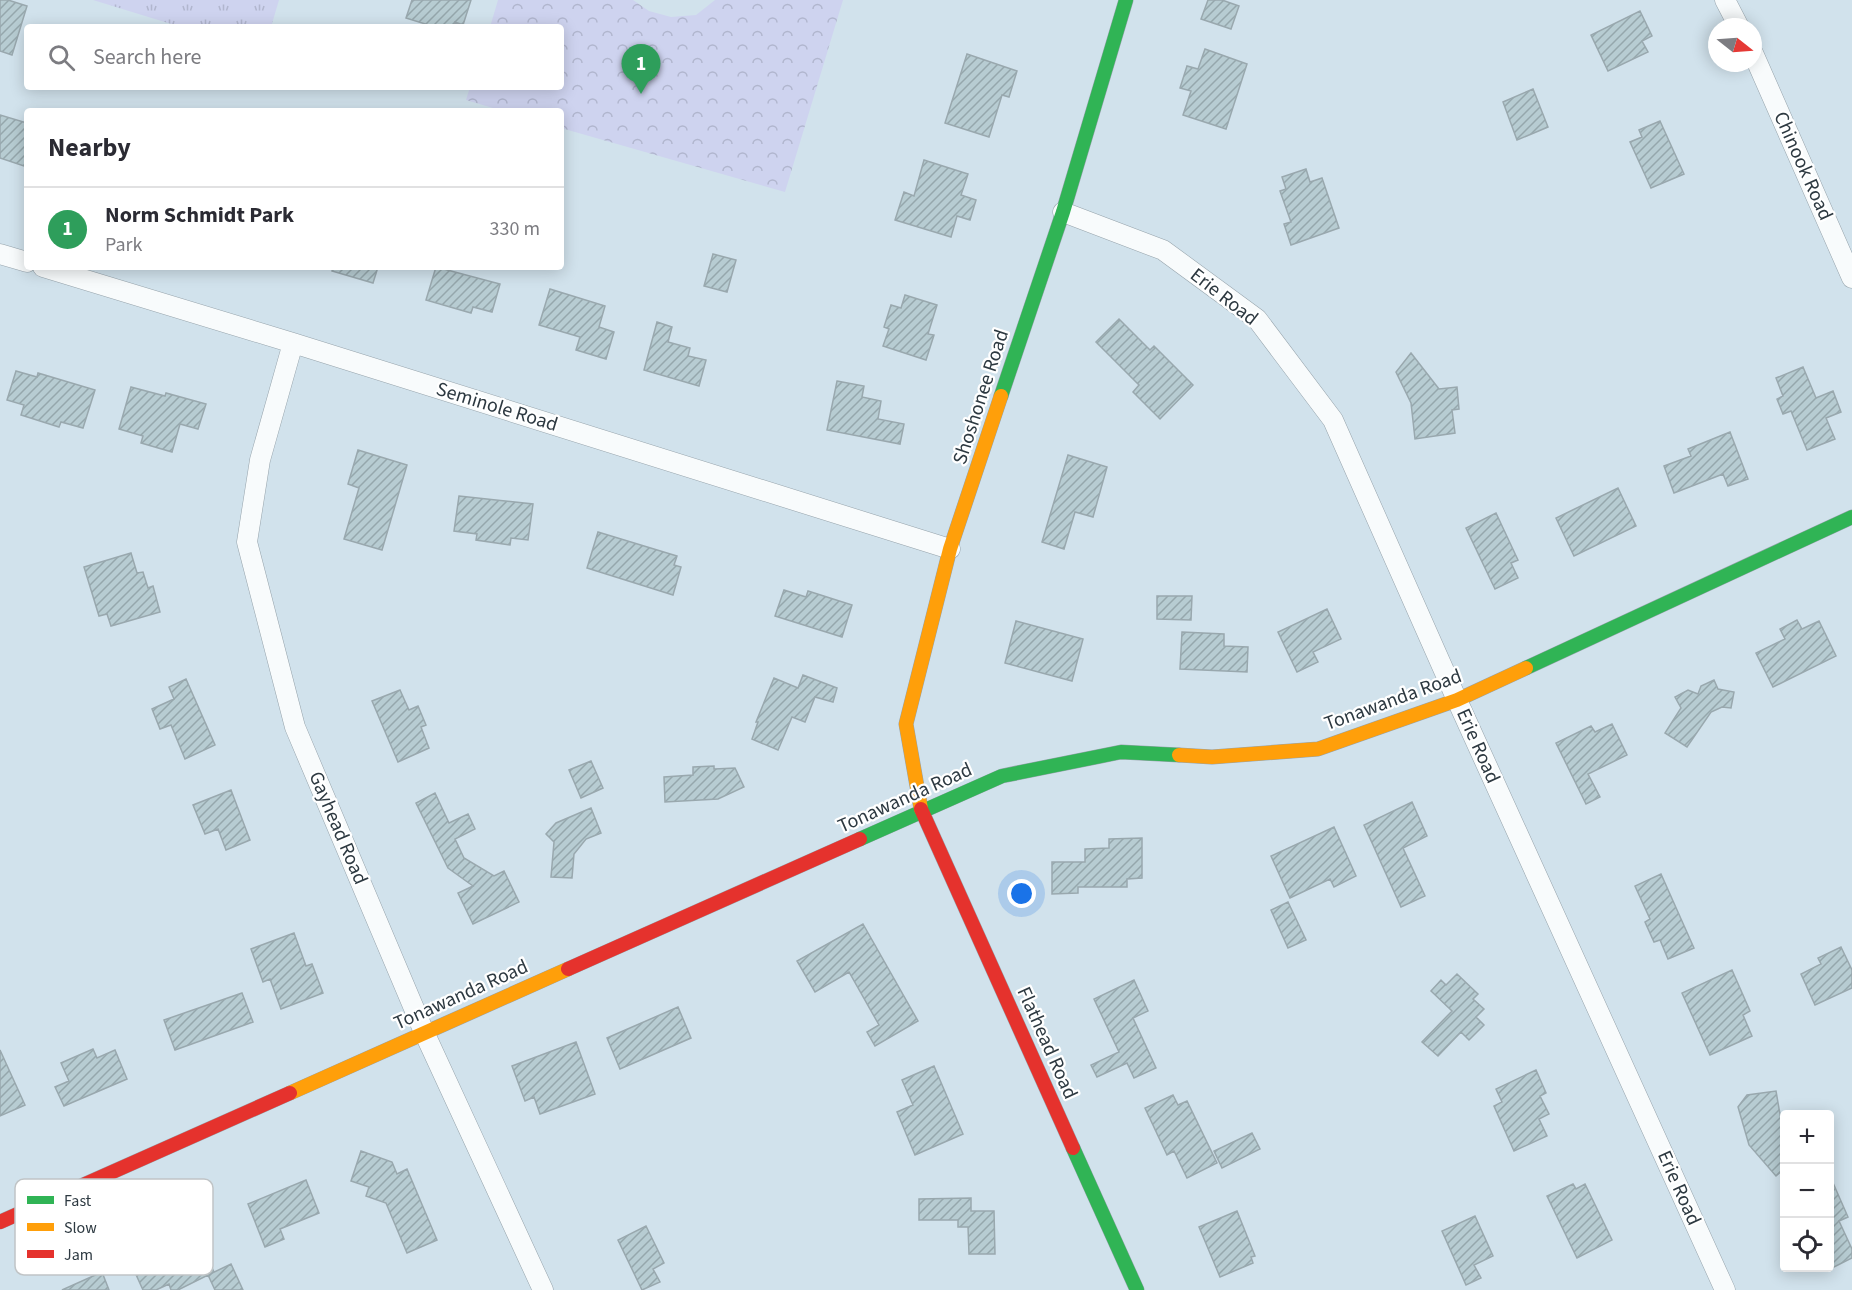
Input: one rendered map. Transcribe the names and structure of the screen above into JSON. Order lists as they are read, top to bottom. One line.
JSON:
{"streets":{"street":["Chinook Road","Erie Road","Shoshonee Road","Seminole Road","Tonawanda Road","Gayhead Road","Flathead Road"]},"crossings":[["Erie Road","Shoshonee Road"],["Erie Road","Tonawanda Road"],["Shoshonee Road","Seminole Road"],["Shoshonee Road","Tonawanda Road"],["Shoshonee Road","Flathead Road"],["Seminole Road","Gayhead Road"],["Tonawanda Road","Gayhead Road"],["Tonawanda Road","Flathead Road"]],"legend":["Fast","Slow","Jam"],"north":"right","page":{"search":"Search here","pins":"1","heading":"Nearby","list":[{"mark":"1","name":"Norm Schmidt Park","note":"Park","value":"330 m"}],"map_buttons":["+","−"]}}
